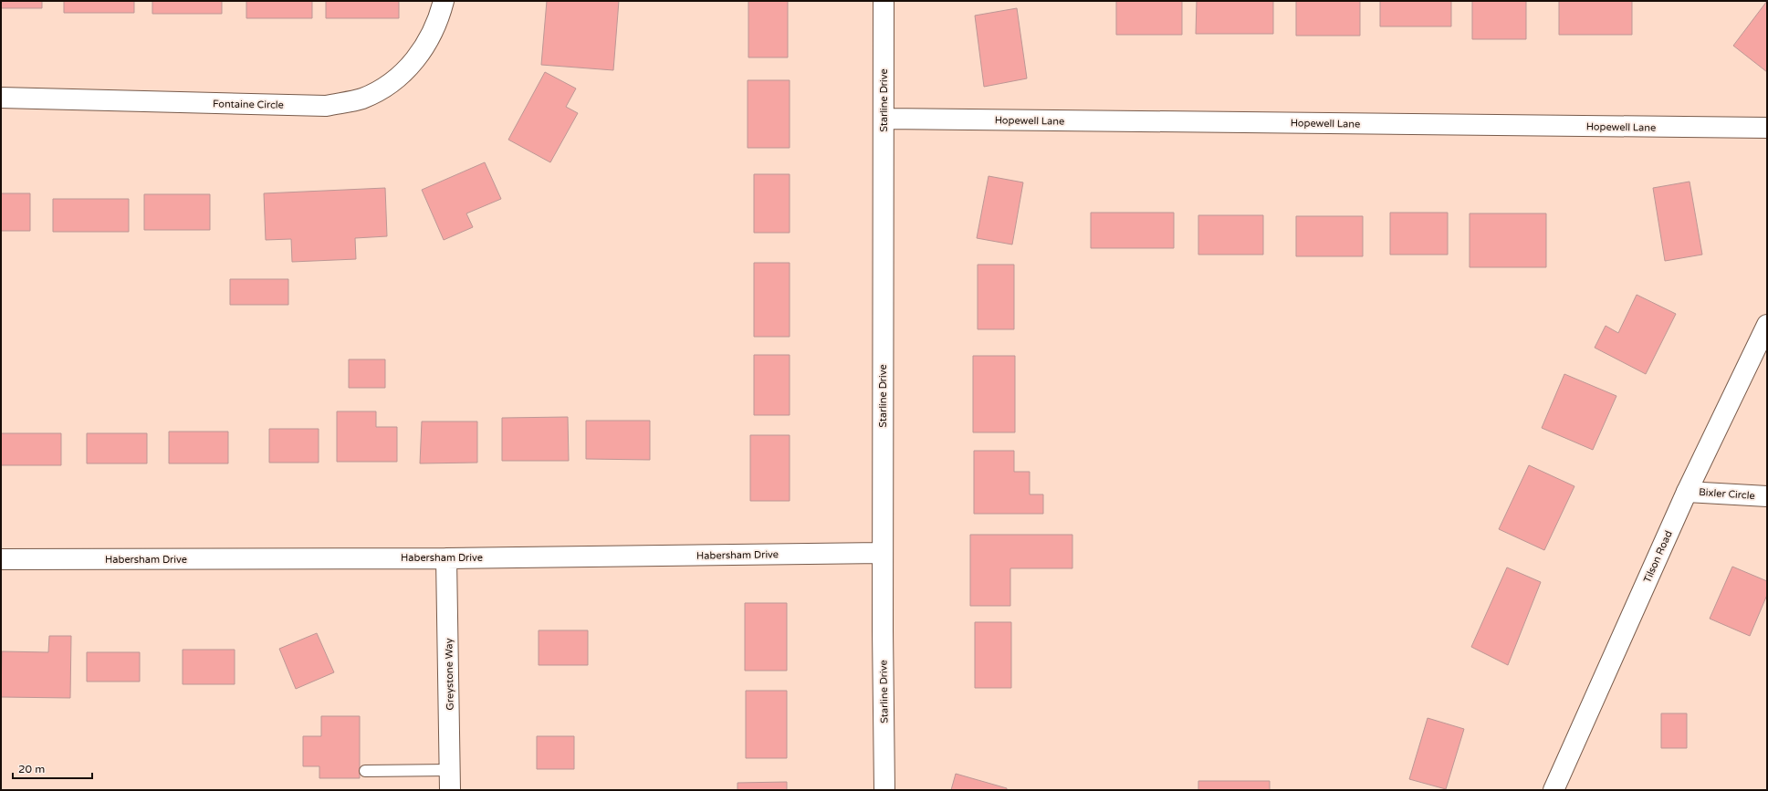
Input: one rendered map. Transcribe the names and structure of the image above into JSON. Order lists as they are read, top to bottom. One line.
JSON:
{"streets":{"street":["Starline Drive","Fontaine Circle","Hopewell Lane","Bixler Circle","Habersham Drive","Tilson Road","Greystone Way"]},"crossings":[["Starline Drive","Hopewell Lane"],["Starline Drive","Habersham Drive"],["Bixler Circle","Tilson Road"],["Habersham Drive","Greystone Way"]],"scale_bar":"20 m"}
